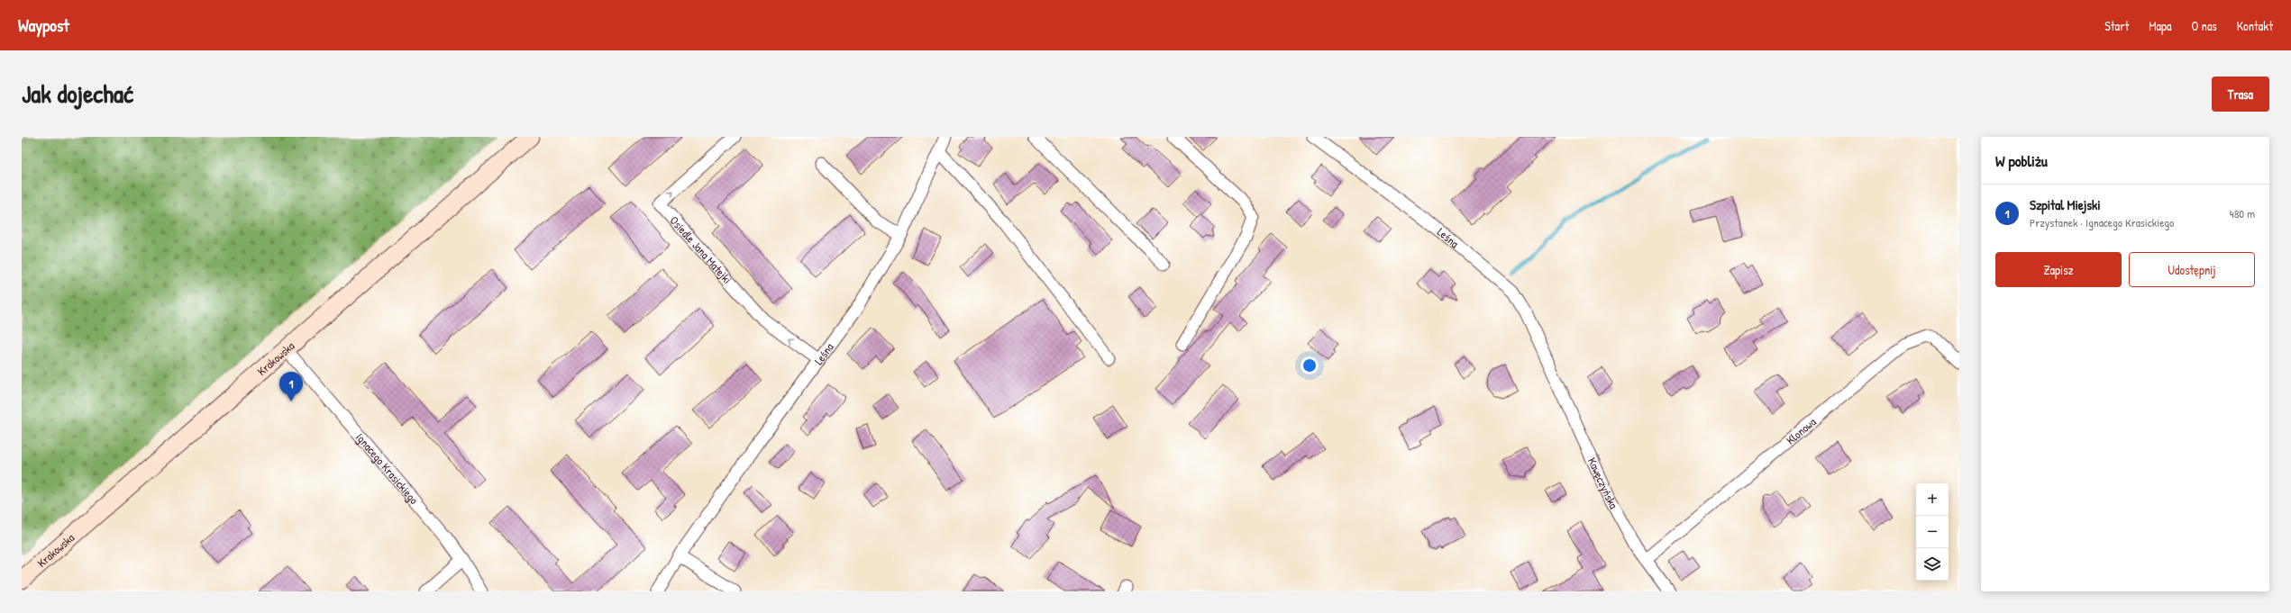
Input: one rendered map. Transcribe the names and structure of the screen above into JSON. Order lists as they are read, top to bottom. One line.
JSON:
{"streets":{"street":["Leśna","Osiedle Jana Matejki","Krakowska","Klonowa","Ignacego Krasickiego","Kawęczyńska"]},"crossings":[["Leśna","Osiedle Jana Matejki"],["Leśna","Kawęczyńska"],["Krakowska","Ignacego Krasickiego"],["Klonowa","Kawęczyńska"]],"page":{"header":"Waypost","nav":["Start","Mapa","O nas","Kontakt"],"title":"Jak dojechać","buttons":["Trasa",["Zapisz","Udostępnij"]],"heading":"W pobliżu","list":[{"mark":"1","name":"Szpital Miejski","note":"Przystanek · Ignacego Krasickiego","value":"480 m"}],"pins":"1","map_buttons":["+","−"]}}
